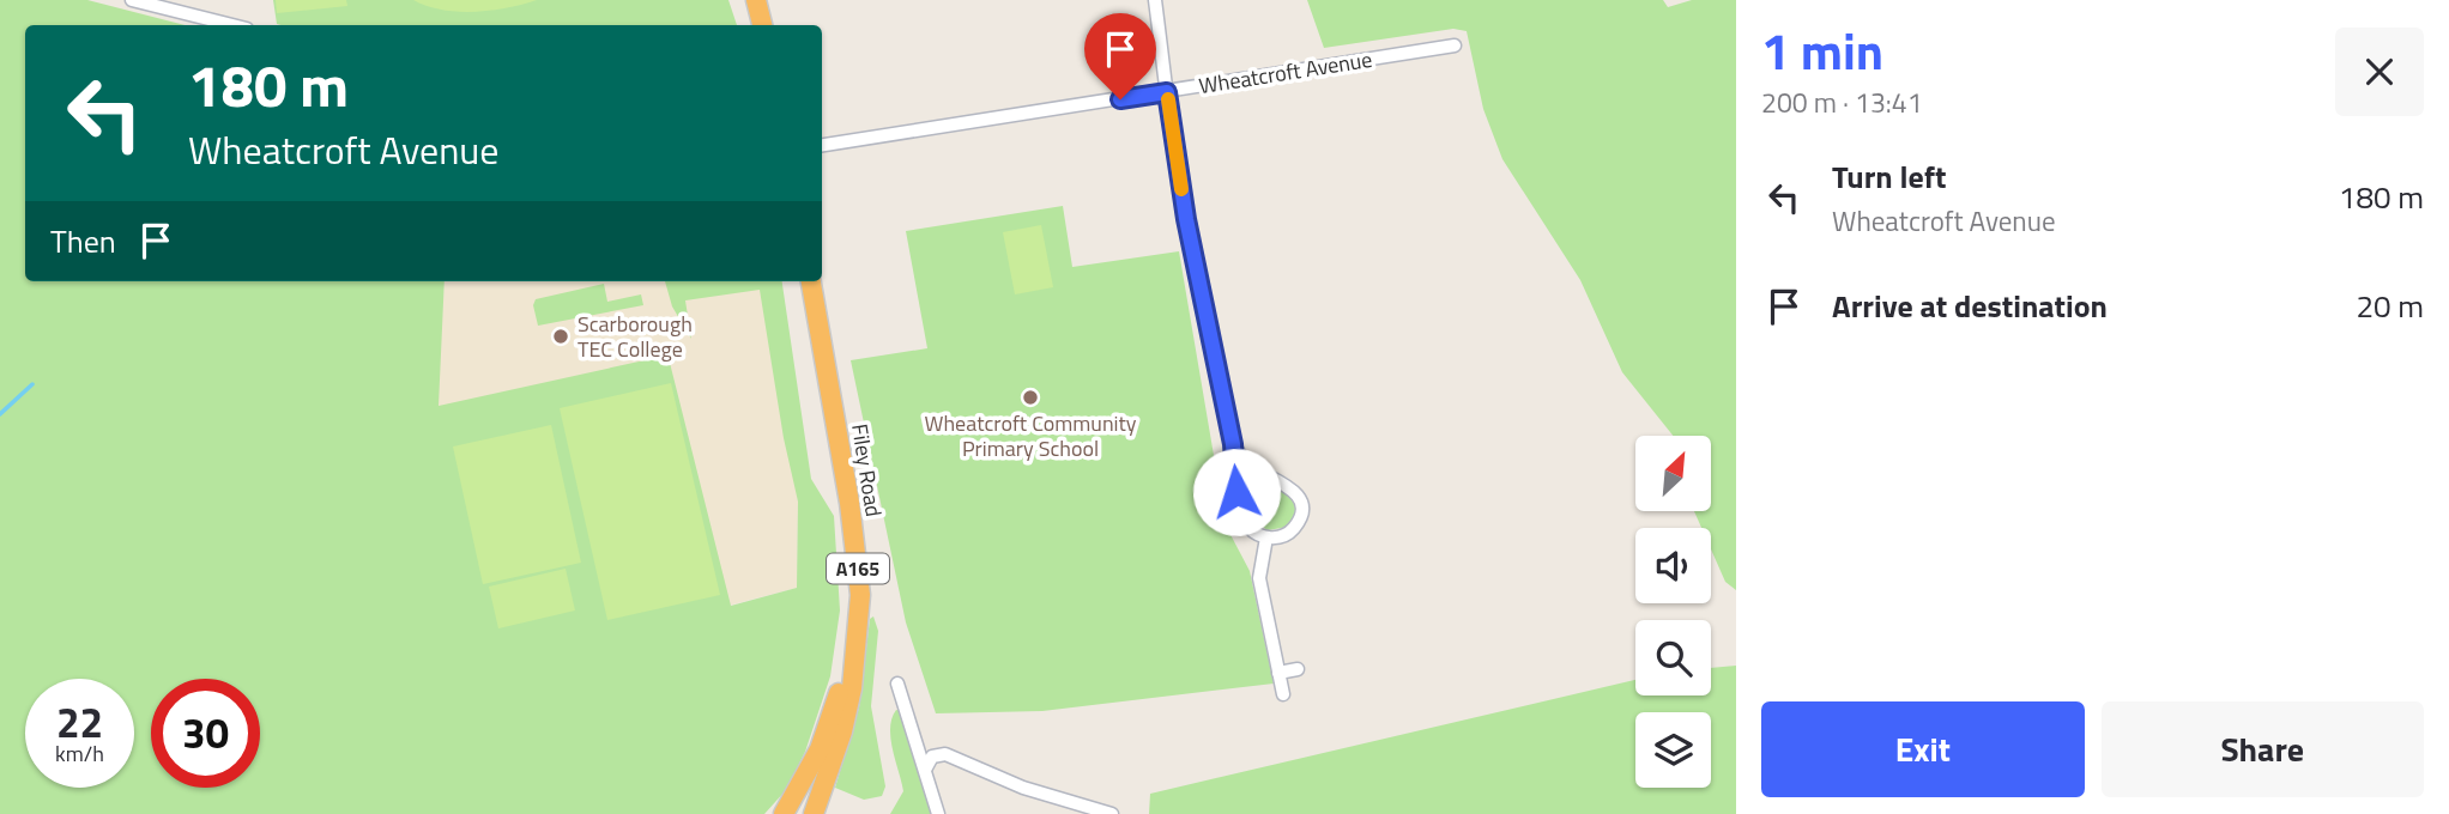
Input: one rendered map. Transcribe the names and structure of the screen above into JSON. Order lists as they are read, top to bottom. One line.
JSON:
{"streets":{"highway":["Filey Road","A165"],"street":["Wheatcroft Avenue"]},"places":["Scarborough TEC College","Wheatcroft Community Primary School"],"north":"top right","page":{"heading":["1 min","200 m · 13:41"],"turn":["180 m","Wheatcroft Avenue"],"list":[{"name":"Turn left","note":"Wheatcroft Avenue","value":"180 m"},{"name":"Arrive at destination","value":"20 m"}],"then":"Then","speed":"22 km/h","limit":"30","buttons":["Exit","Share"]}}
